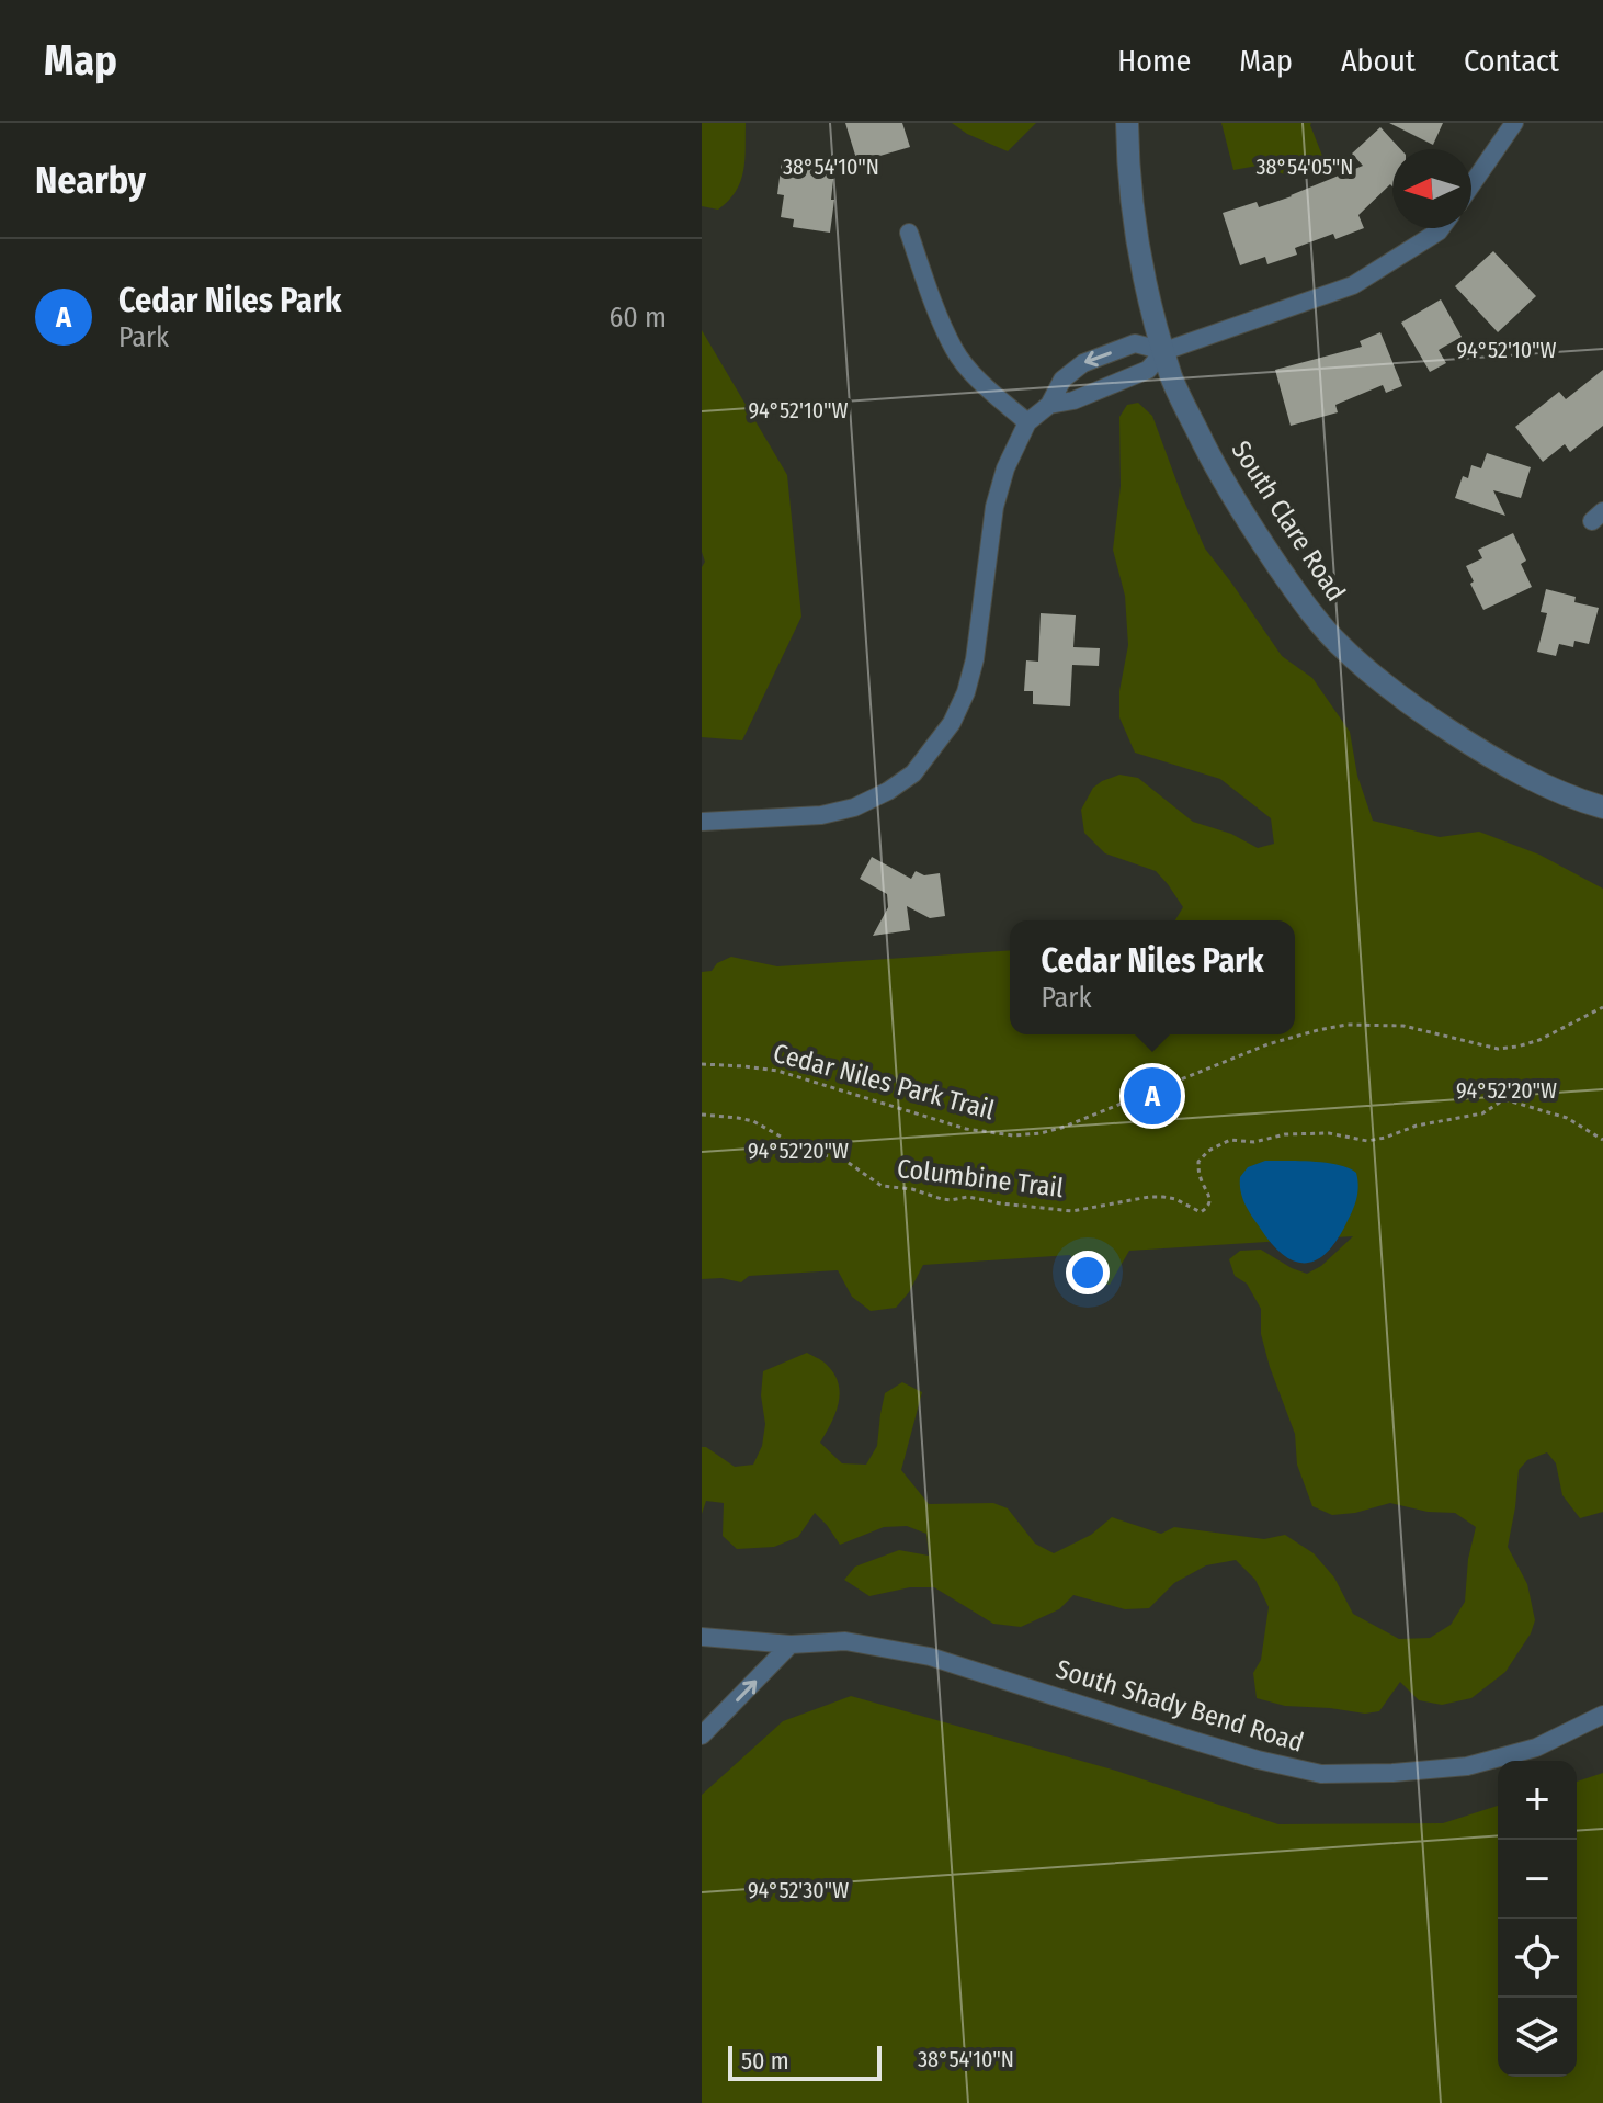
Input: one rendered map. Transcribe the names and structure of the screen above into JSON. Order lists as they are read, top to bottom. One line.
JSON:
{"streets":{"street":["South Clare Road","South Shady Bend Road"],"path":["Cedar Niles Park Trail","Columbine Trail"]},"scale_bar":"50 m","north":"left","page":{"header":"Map","nav":["Home","Map","About","Contact"],"heading":"Nearby","list":[{"mark":"A","name":"Cedar Niles Park","note":"Park","value":"60 m"}],"popup":["Cedar Niles Park","Park"],"pins":"A","map_buttons":["+","−"],"scale":"50 m"},"coordinates":["38°54'10\"N","38°54'05\"N","94°52'10\"W","94°52'20\"W","94°52'30\"W"]}
